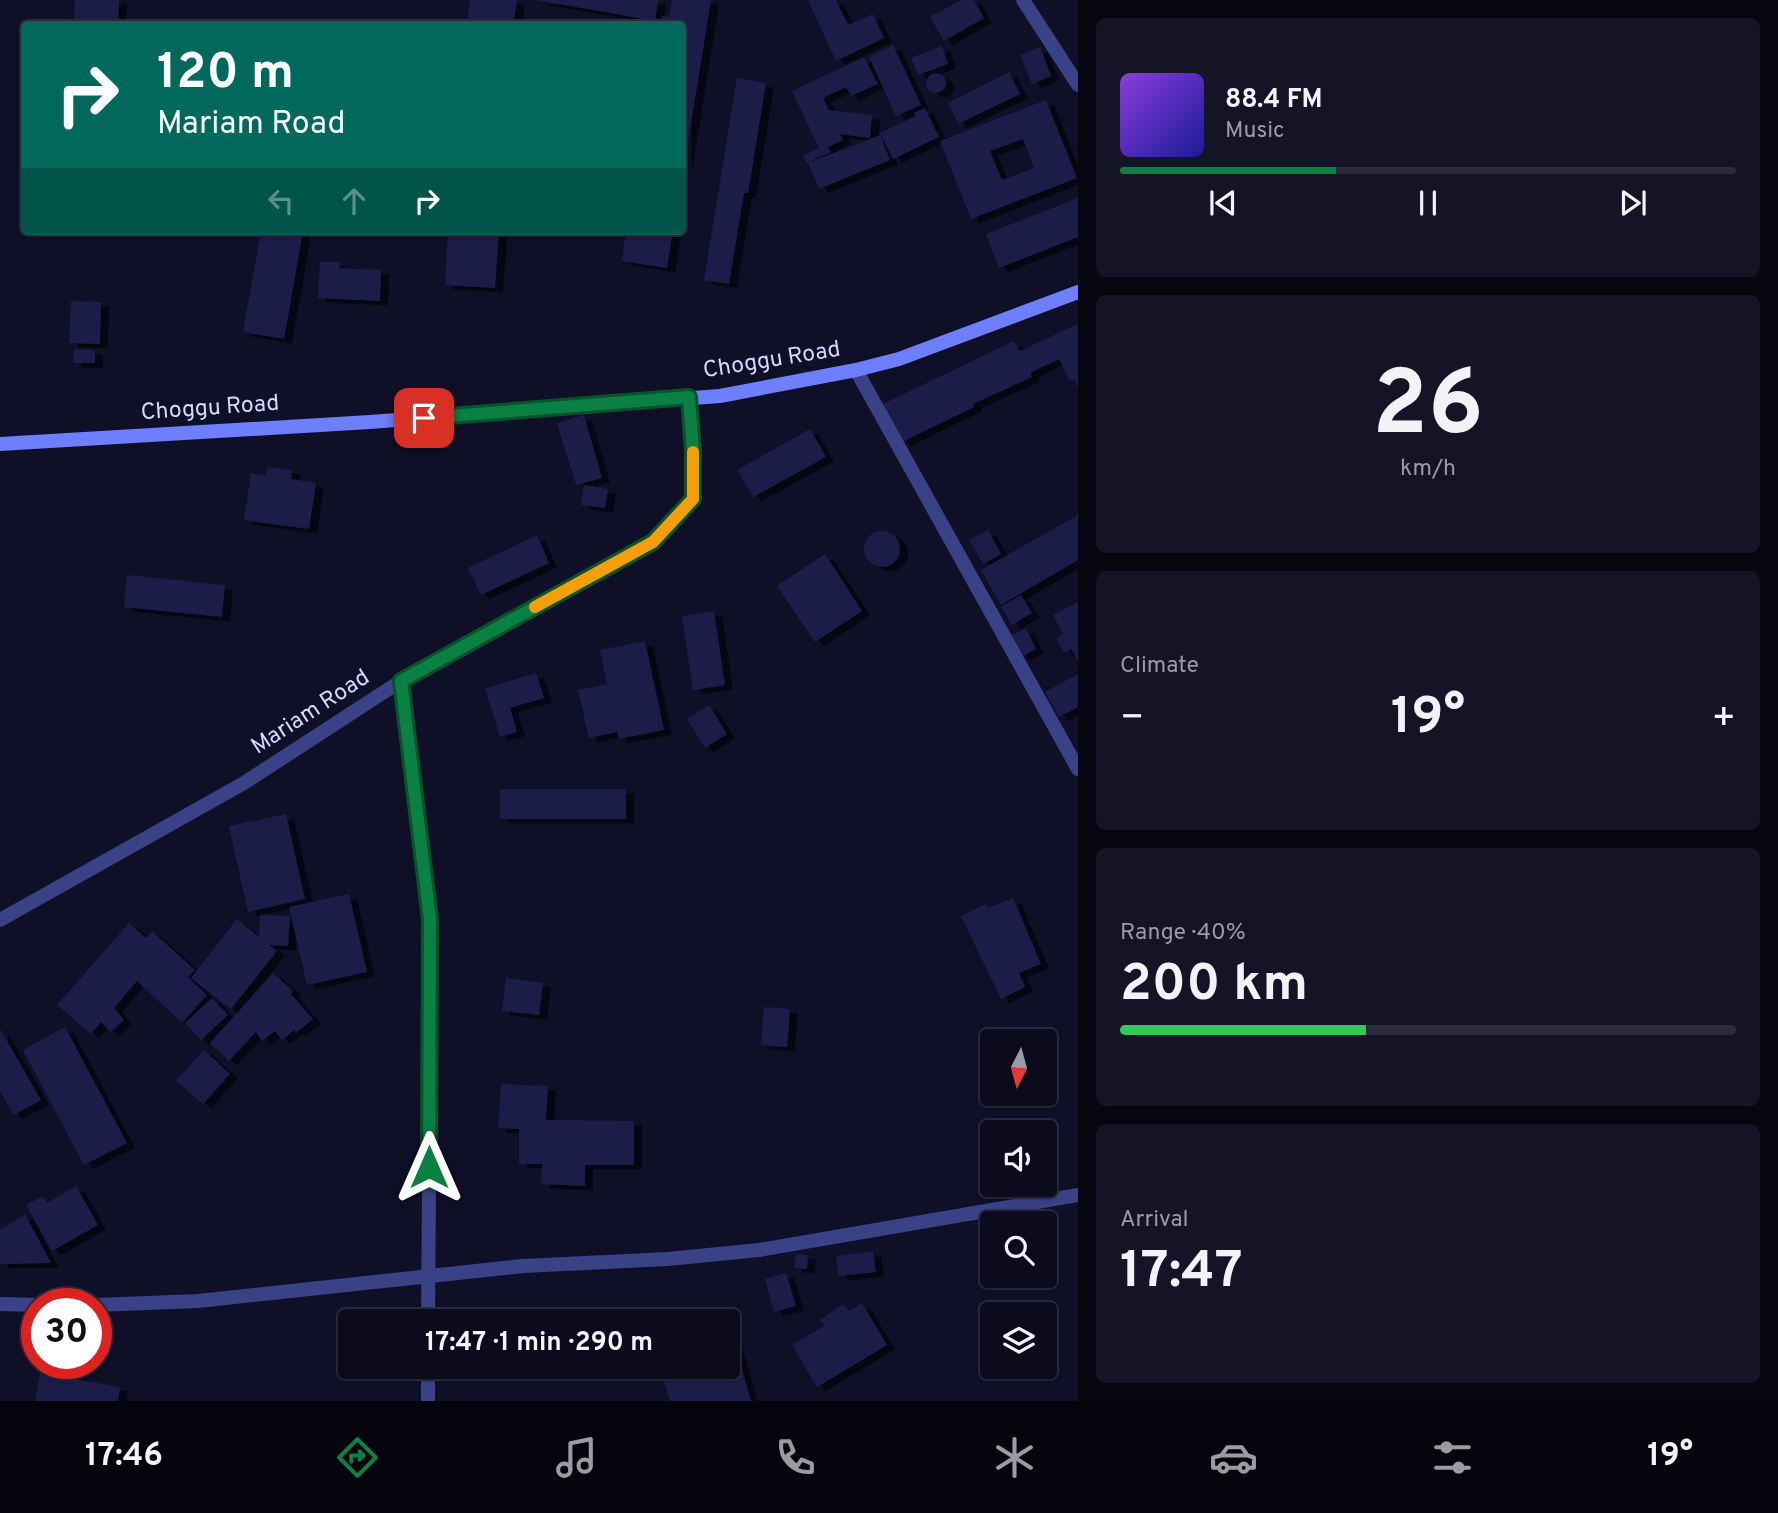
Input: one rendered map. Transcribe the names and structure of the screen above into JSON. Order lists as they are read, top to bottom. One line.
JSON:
{"streets":{"main road":["Choggu Road"],"street":["Mariam Road"]},"crossings":[["Choggu Road","Mariam Road"]],"north":"bottom","page":{"turn":["120 m","Mariam Road"],"song":["88.4 FM","Music"],"tile":[["26","km/h"],"Climate",["Range · 40%","200 km"],["Arrival","17:47"]],"heat":["−","19°","+"],"limit":"30","trip":"17:47 · 1 min · 290 m","tabs":["17:46","19°"]}}
